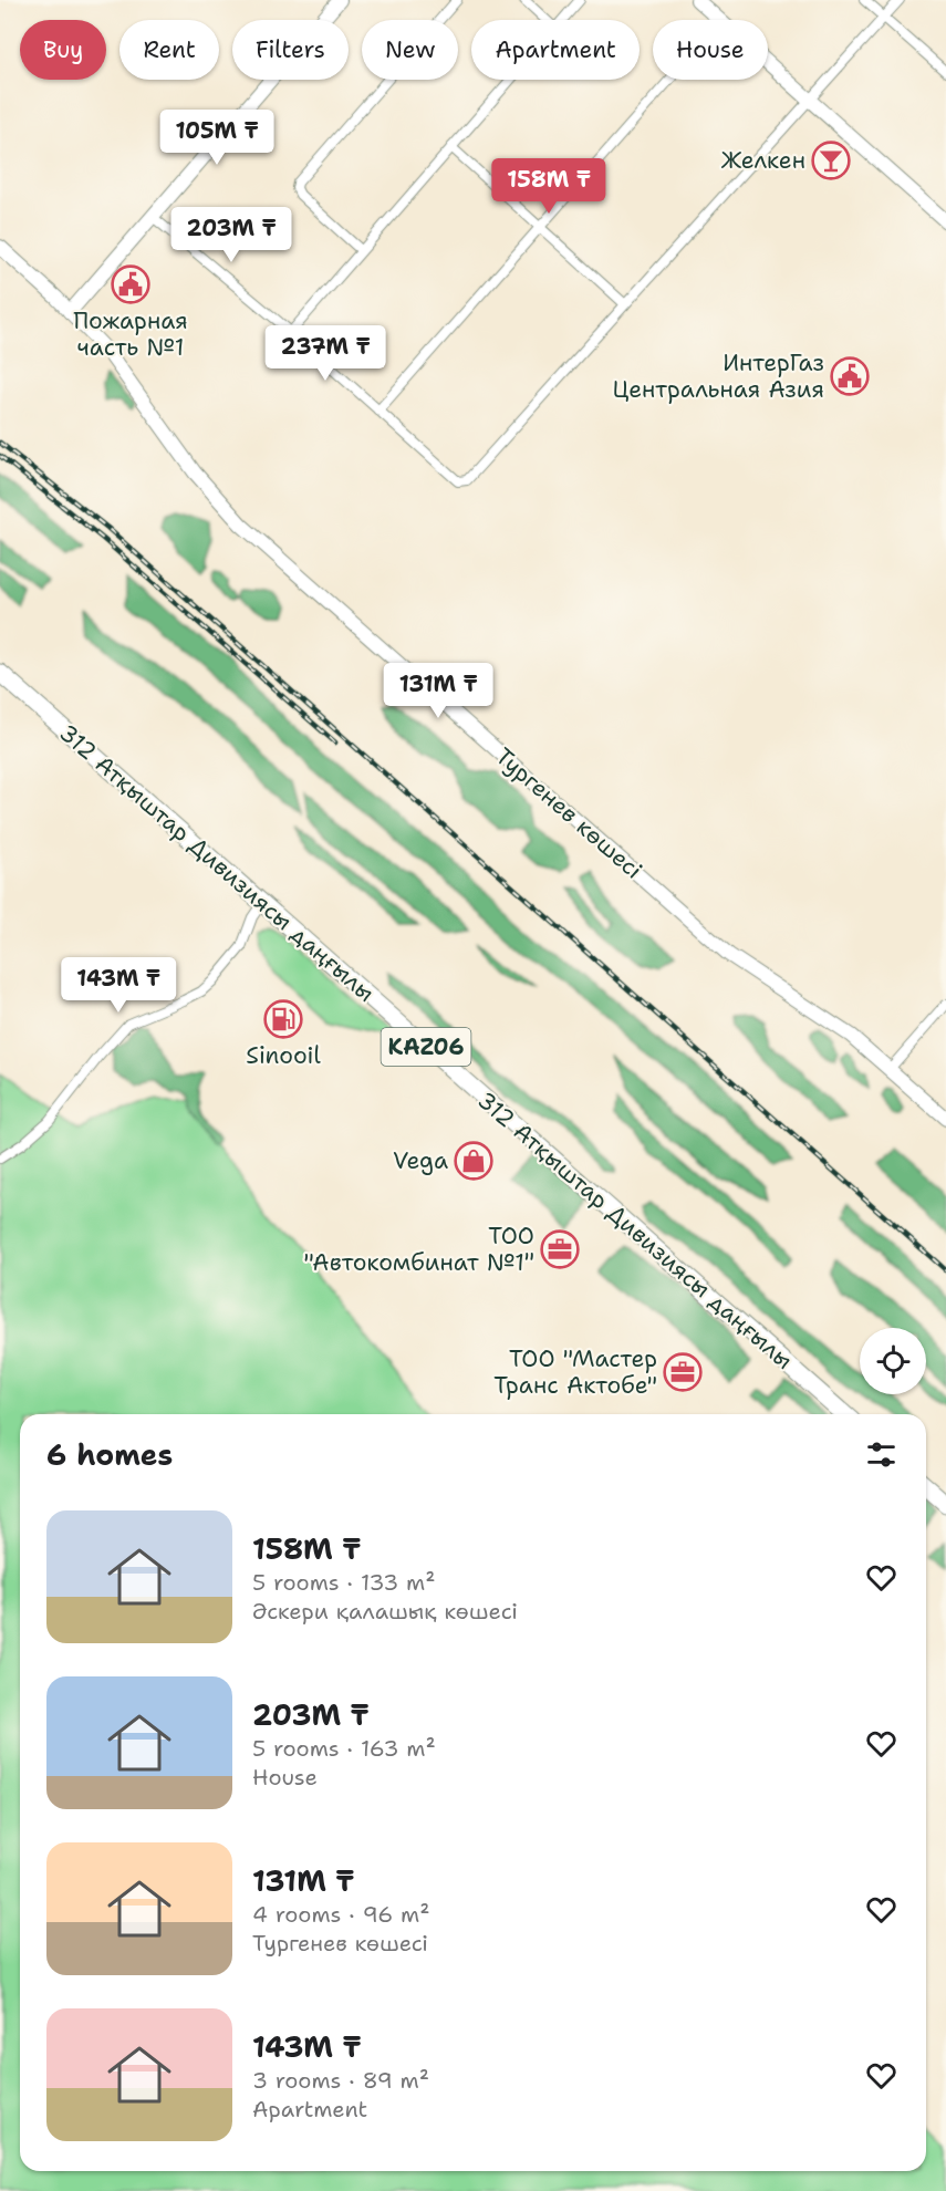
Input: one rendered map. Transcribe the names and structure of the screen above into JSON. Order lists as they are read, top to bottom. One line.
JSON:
{"streets":{"highway":["312 Атқыштар Дивизиясы даңғылы","KАZ06"],"main road":["Тургенев көшесі"]},"places":{"bar":["Желкен"],"public building":["Пожарная часть №1","ИнтерГаз Центральная Азия"],"fuel station":["Sinooil"],"shop":["Vega"],"office":["ТОО \"Автокомбинат №1\"","ТОО \"Мастер Транс Актобе\""]},"page":{"chip":["Buy","Rent","Filters","New","Apartment","House"],"price":["105M ₸","158M ₸","203M ₸","237M ₸","131M ₸","143M ₸"],"heading":"6 homes","list":[{"name":"158M ₸","note":"5 rooms · 133 m² · Әскери қалашық көшесі"},{"name":"203M ₸","note":"5 rooms · 163 m² · House"},{"name":"131M ₸","note":"4 rooms · 96 m² · Тургенев көшесі"},{"name":"143M ₸","note":"3 rooms · 89 m² · Apartment"}]}}
